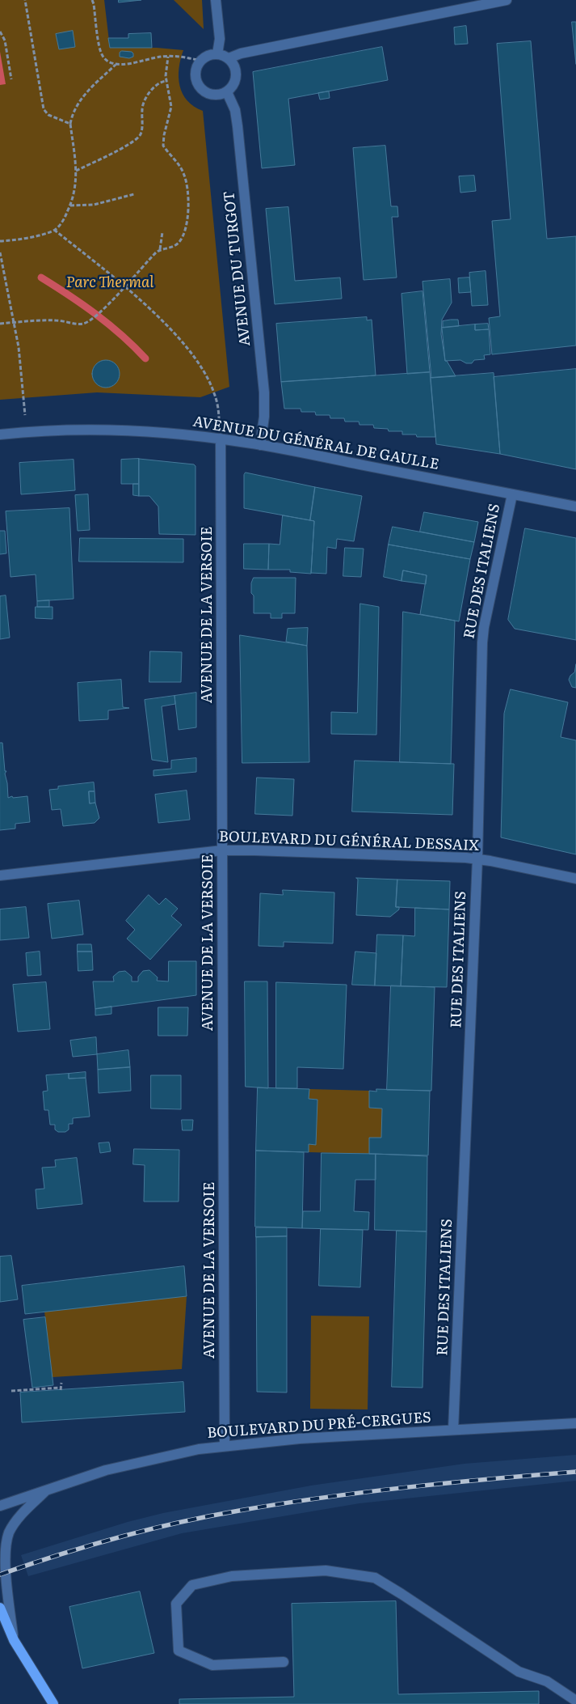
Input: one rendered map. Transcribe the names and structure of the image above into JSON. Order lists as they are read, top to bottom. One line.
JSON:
{"streets":{"street":["AVENUE DU TURGOT","AVENUE DU GÉNÉRAL DE GAULLE","RUE DES ITALIENS","AVENUE DE LA VERSOIE","BOULEVARD DU GÉNÉRAL DESSAIX","BOULEVARD DU PRÉ-CERGUES"]},"crossings":[["AVENUE DU TURGOT","AVENUE DU GÉNÉRAL DE GAULLE"],["AVENUE DU GÉNÉRAL DE GAULLE","RUE DES ITALIENS"],["AVENUE DU GÉNÉRAL DE GAULLE","AVENUE DE LA VERSOIE"],["RUE DES ITALIENS","BOULEVARD DU GÉNÉRAL DESSAIX"],["RUE DES ITALIENS","BOULEVARD DU PRÉ-CERGUES"],["AVENUE DE LA VERSOIE","BOULEVARD DU GÉNÉRAL DESSAIX"],["AVENUE DE LA VERSOIE","BOULEVARD DU PRÉ-CERGUES"]],"parks":["Parc Thermal"]}
